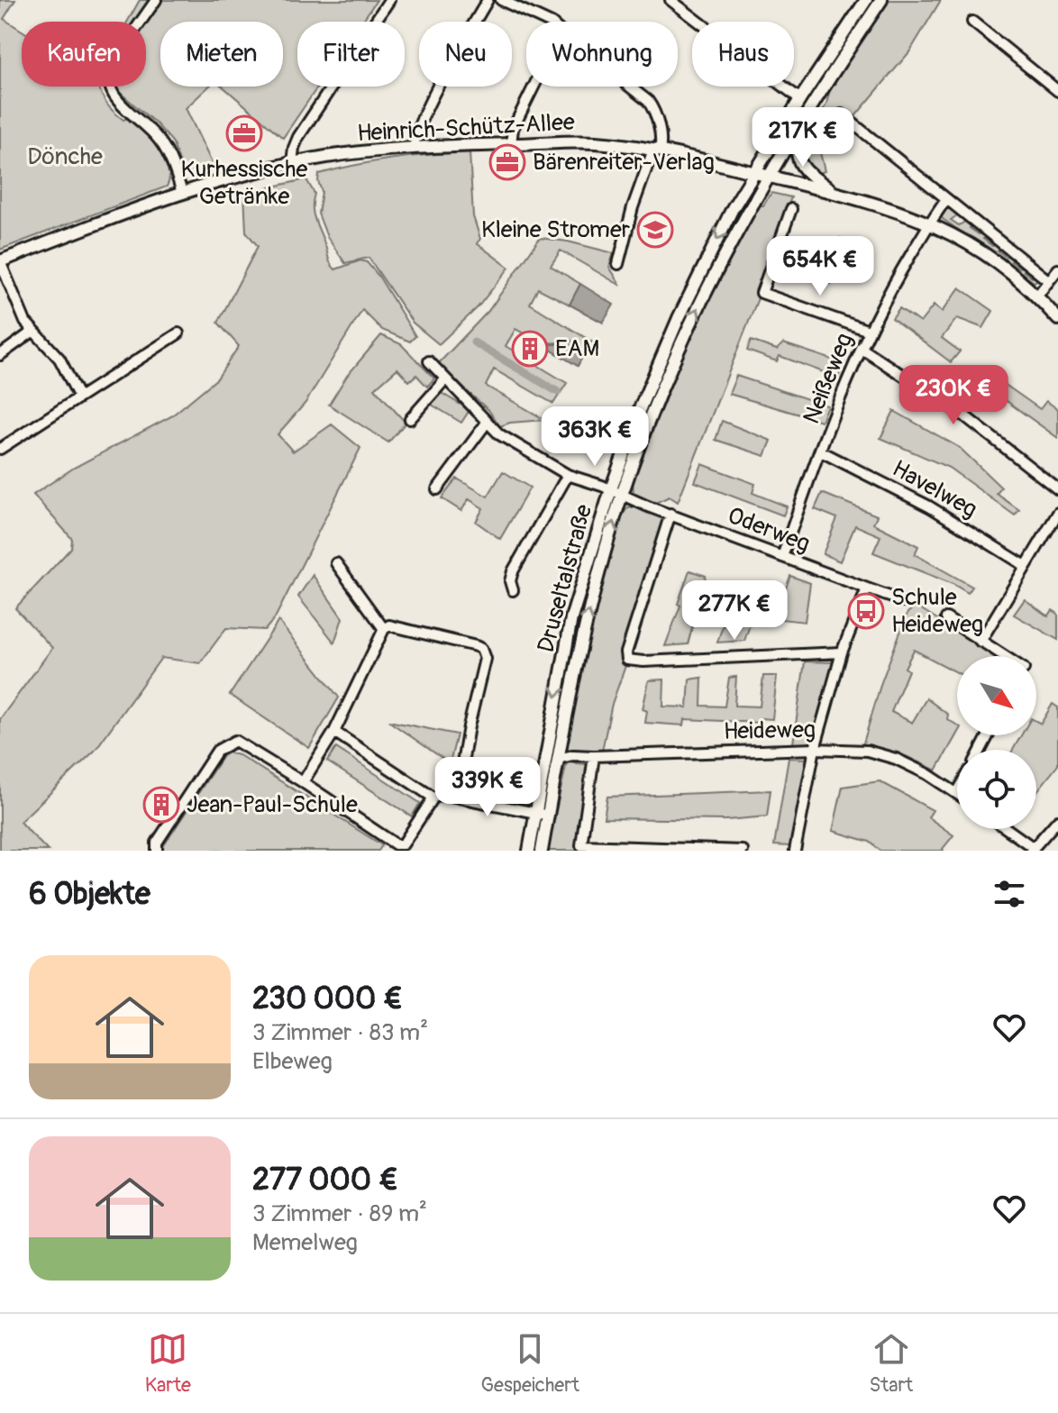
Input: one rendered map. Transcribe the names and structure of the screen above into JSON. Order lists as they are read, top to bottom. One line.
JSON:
{"streets":{"main road":["Heinrich-Schütz-Allee","Druseltalstraße"],"street":["Neißeweg","Havelweg","Oderweg","Heideweg"]},"crossings":[["Heinrich-Schütz-Allee","Druseltalstraße"],["Neißeweg","Havelweg"],["Neißeweg","Oderweg"],["Oderweg","Druseltalstraße"],["Druseltalstraße","Heideweg"]],"parks":["Dönche"],"places":{"office":["Kurhessische Getränke","Bärenreiter-Verlag"],"school or university":["Kleine Stromer"],"building":["EAM","Jean-Paul-Schule"],"bus stop":["Schule Heideweg"]},"north":"bottom right","page":{"chip":["Kaufen","Mieten","Filter","Neu","Wohnung","Haus"],"price":["217K €","654K €","230K €","363K €","277K €","339K €"],"heading":"6 Objekte","list":[{"name":"230 000 €","note":"3 Zimmer · 83 m² · Elbeweg"},{"name":"277 000 €","note":"3 Zimmer · 89 m² · Memelweg"}],"tabs":["Karte","Gespeichert","Start"]}}
